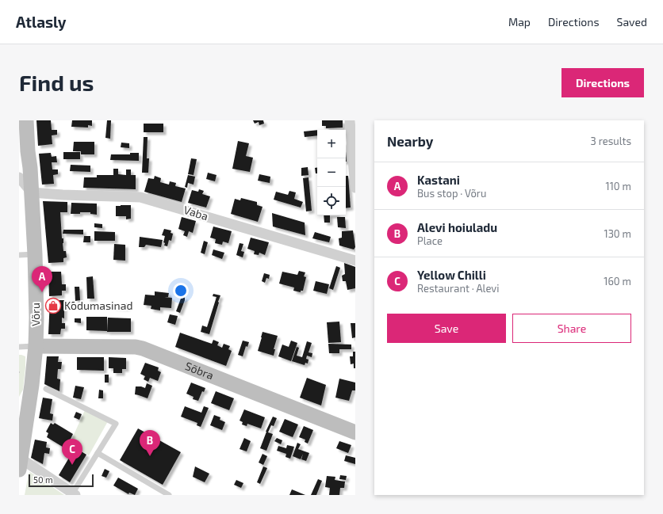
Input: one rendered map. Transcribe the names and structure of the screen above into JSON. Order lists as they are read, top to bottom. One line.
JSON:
{"streets":{"main road":["Võru","Sõbra"],"street":["Vaba"]},"crossings":[["Vaba","Võru"],["Võru","Sõbra"]],"places":{"shop":["Kodumasinad"]},"scale_bar":"50 m","page":{"header":"Atlasly","nav":["Map","Directions","Saved"],"buttons":["Directions",["Save","Share"]],"title":"Find us","heading":["Nearby","3 results"],"map_buttons":["+","−"],"list":[{"mark":"A","name":"Kastani","note":"Bus stop · Võru","value":"110 m"},{"mark":"B","name":"Alevi hoiuladu","note":"Place","value":"130 m"},{"mark":"C","name":"Yellow Chilli","note":"Restaurant · Alevi","value":"160 m"}],"pins":["A","B","C"],"scale":"50 m"}}
